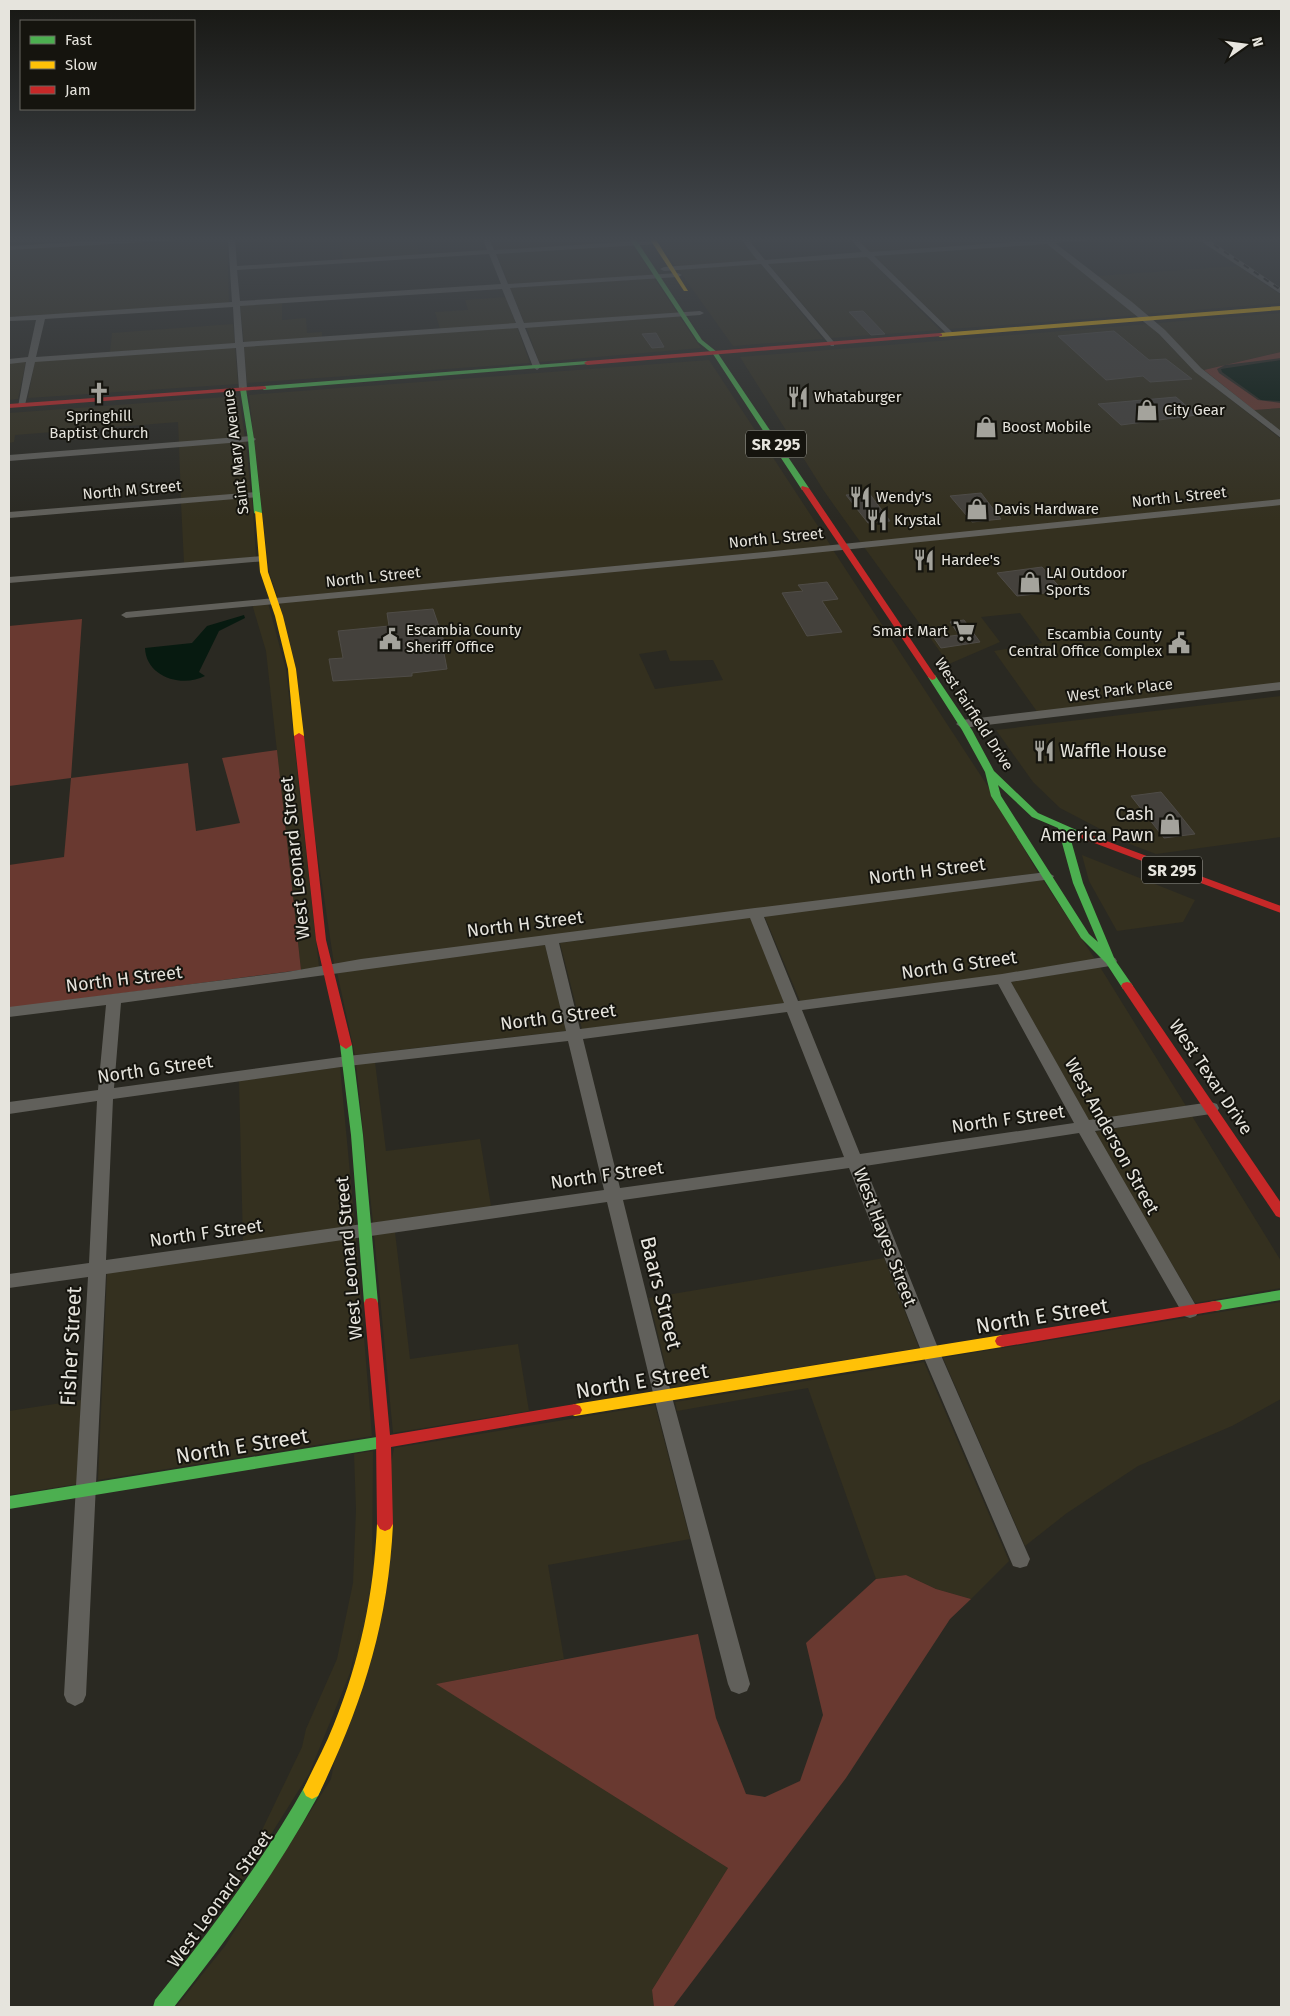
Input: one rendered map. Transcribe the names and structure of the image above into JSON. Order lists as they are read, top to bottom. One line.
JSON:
{"streets":{"main road":["SR 295","Saint Mary Avenue","West Fairfield Drive","West Leonard Street","West Texar Drive","North E Street"],"street":["North M Street","North L Street","West Park Place","North H Street","North G Street","North F Street","West Anderson Street","West Hayes Street","Baars Street","Fisher Street"]},"crossings":[["SR 295","West Fairfield Drive"],["SR 295","West Texar Drive"],["Saint Mary Avenue","North M Street"],["Saint Mary Avenue","North L Street"],["Saint Mary Avenue","West Leonard Street"],["North L Street","West Fairfield Drive"],["North L Street","West Leonard Street"],["West Park Place","West Fairfield Drive"],["West Fairfield Drive","West Texar Drive"],["West Leonard Street","North H Street"],["West Leonard Street","North G Street"],["West Leonard Street","North F Street"],["West Leonard Street","North E Street"],["North H Street","West Texar Drive"],["North H Street","West Hayes Street"],["North H Street","Baars Street"],["North H Street","Fisher Street"],["North G Street","West Texar Drive"],["North G Street","West Anderson Street"],["North G Street","West Hayes Street"],["North G Street","Baars Street"],["North G Street","Fisher Street"],["West Texar Drive","North F Street"],["North F Street","West Anderson Street"],["North F Street","West Hayes Street"],["North F Street","Baars Street"],["North F Street","Fisher Street"],["West Anderson Street","North E Street"],["West Hayes Street","North E Street"],["Baars Street","North E Street"],["North E Street","Fisher Street"]],"places":{"church":["Springhill Baptist Church"],"restaurant":["Whataburger","Wendy's","Krystal","Hardee's","Waffle House"],"shop":["City Gear","Boost Mobile","Davis Hardware","LAI Outdoor Sports","Cash America Pawn"],"supermarket":["Smart Mart"],"public building":["Escambia County Sheriff Office","Escambia County Central Office Complex"]},"legend":["Fast","Slow","Jam"],"north":"right"}
